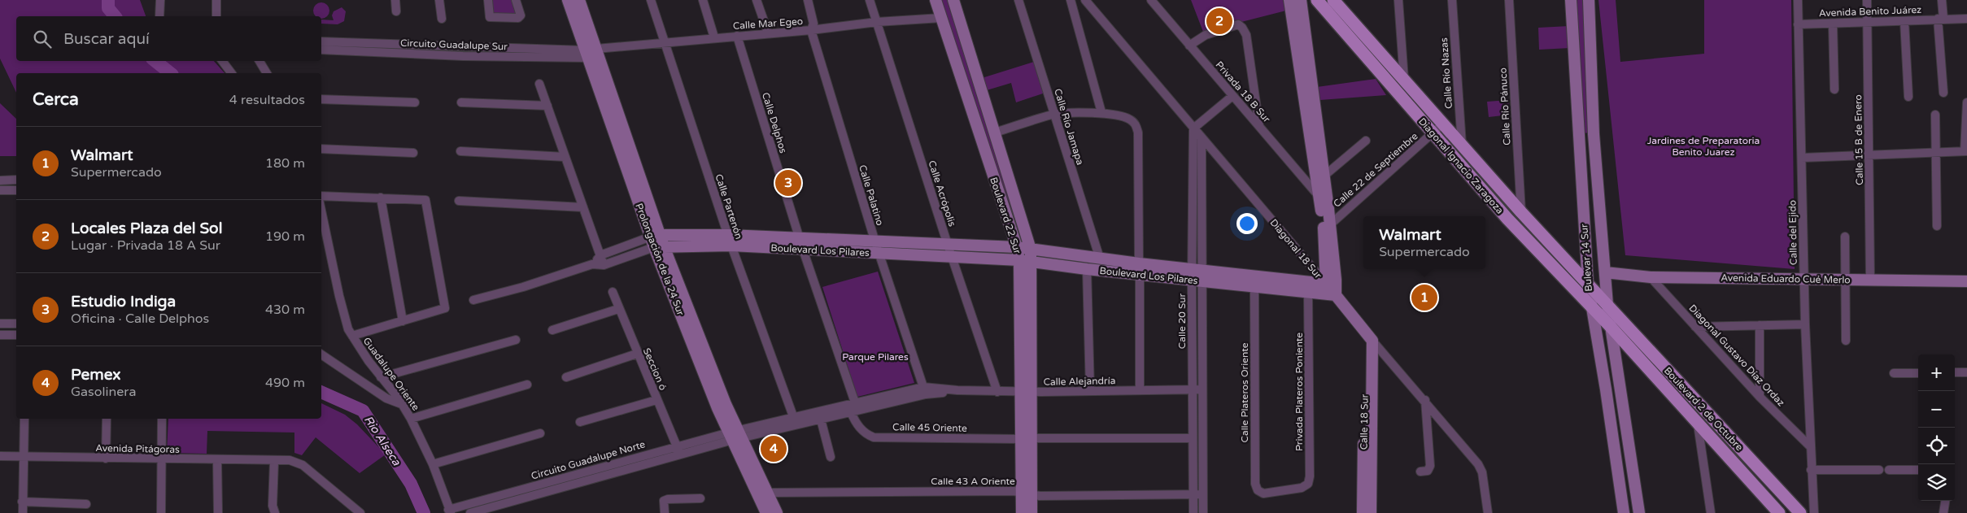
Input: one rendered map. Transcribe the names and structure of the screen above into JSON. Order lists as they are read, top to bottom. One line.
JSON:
{"streets":{"main road":["Diagonal Ignacio Zaragoza","Boulevard 2 de Octubre"],"street":["Avenida Benito Juárez","Calle Mar Egeo","Circuito Guadalupe Sur","Calle Río Nazas","Privada 18 B Sur","Calle Río Pánuco","Calle Delphos","Calle Río Jamapa","Calle 15 B de Enero","Calle 22 de Septiembre","Calle Acrópolis","Calle Palatino","Calle Partenón","Boulevard 22 Sur","Calle del Ejido","Diagonal 18 Sur","Boulevard Los Pilares","Bulevar 14 Sur","Prolongación de la 24 Sur","Avenida Eduardo Cué Merlo","Calle 20 Sur","Diagonal Gustavo Díaz Ordaz","Seccion ó","Guadalupe Oriente","Calle Alejandría","Privada Plateros Poniente","Calle Plateros Oriente","Calle 18 Sur","Calle 45 Oriente","Avenida Pitágoras","Circuito Guadalupe Norte","Calle 43 A Oriente"]},"crossings":[["Avenida Benito Juárez","Calle 15 B de Enero"],["Avenida Benito Juárez","Calle del Ejido"],["Calle Mar Egeo","Circuito Guadalupe Sur"],["Calle Mar Egeo","Calle Delphos"],["Calle Mar Egeo","Calle Acrópolis"],["Calle Mar Egeo","Calle Palatino"],["Calle Mar Egeo","Calle Partenón"],["Calle Mar Egeo","Boulevard 22 Sur"],["Calle Mar Egeo","Prolongación de la 24 Sur"],["Circuito Guadalupe Sur","Prolongación de la 24 Sur"],["Calle Río Nazas","Diagonal Ignacio Zaragoza"],["Calle Río Pánuco","Diagonal Ignacio Zaragoza"],["Calle Delphos","Boulevard Los Pilares"],["Calle Delphos","Calle Alejandría"],["Calle Río Jamapa","Boulevard Los Pilares"],["Calle 15 B de Enero","Avenida Eduardo Cué Merlo"],["Diagonal Ignacio Zaragoza","Calle 22 de Septiembre"],["Diagonal Ignacio Zaragoza","Bulevar 14 Sur"],["Diagonal Ignacio Zaragoza","Boulevard 2 de Octubre"],["Calle Acrópolis","Boulevard Los Pilares"],["Calle Acrópolis","Calle Alejandría"],["Calle Palatino","Boulevard Los Pilares"],["Calle Palatino","Calle Alejandría"],["Calle Partenón","Boulevard Los Pilares"],["Calle Partenón","Calle Alejandría"],["Boulevard 22 Sur","Boulevard Los Pilares"],["Boulevard 22 Sur","Calle Alejandría"],["Boulevard 22 Sur","Calle 45 Oriente"],["Boulevard 22 Sur","Calle 43 A Oriente"],["Calle del Ejido","Avenida Eduardo Cué Merlo"],["Calle del Ejido","Diagonal Gustavo Díaz Ordaz"],["Diagonal 18 Sur","Boulevard Los Pilares"],["Diagonal 18 Sur","Calle 20 Sur"],["Diagonal 18 Sur","Calle 18 Sur"],["Boulevard Los Pilares","Prolongación de la 24 Sur"],["Boulevard Los Pilares","Calle 20 Sur"],["Boulevard Los Pilares","Privada Plateros Poniente"],["Boulevard Los Pilares","Calle Plateros Oriente"],["Bulevar 14 Sur","Avenida Eduardo Cué Merlo"],["Bulevar 14 Sur","Boulevard 2 de Octubre"],["Prolongación de la 24 Sur","Calle Alejandría"],["Prolongación de la 24 Sur","Circuito Guadalupe Norte"],["Prolongación de la 24 Sur","Calle 43 A Oriente"],["Avenida Eduardo Cué Merlo","Diagonal Gustavo Díaz Ordaz"],["Calle 20 Sur","Calle Alejandría"],["Calle 20 Sur","Calle 45 Oriente"],["Calle 20 Sur","Calle 43 A Oriente"],["Seccion ó","Circuito Guadalupe Norte"],["Guadalupe Oriente","Circuito Guadalupe Norte"],["Calle Alejandría","Calle 45 Oriente"],["Calle Alejandría","Circuito Guadalupe Norte"],["Privada Plateros Poniente","Calle Plateros Oriente"]],"water":["Rio Alseca"],"parks":["Jardines de Preparatoria Benito Juarez","Parque Pilares"],"page":{"pins":["2","3","1","4"],"search":"Buscar aquí","heading":["Cerca","4 resultados"],"list":[{"mark":"1","name":"Walmart","note":"Supermercado","value":"180 m"},{"mark":"2","name":"Locales Plaza del Sol","note":"Lugar · Privada 18 A Sur","value":"190 m"},{"mark":"3","name":"Estudio Indiga","note":"Oficina · Calle Delphos","value":"430 m"},{"mark":"4","name":"Pemex","note":"Gasolinera","value":"490 m"}],"popup":["Walmart","Supermercado"],"map_buttons":["+","−"]}}
